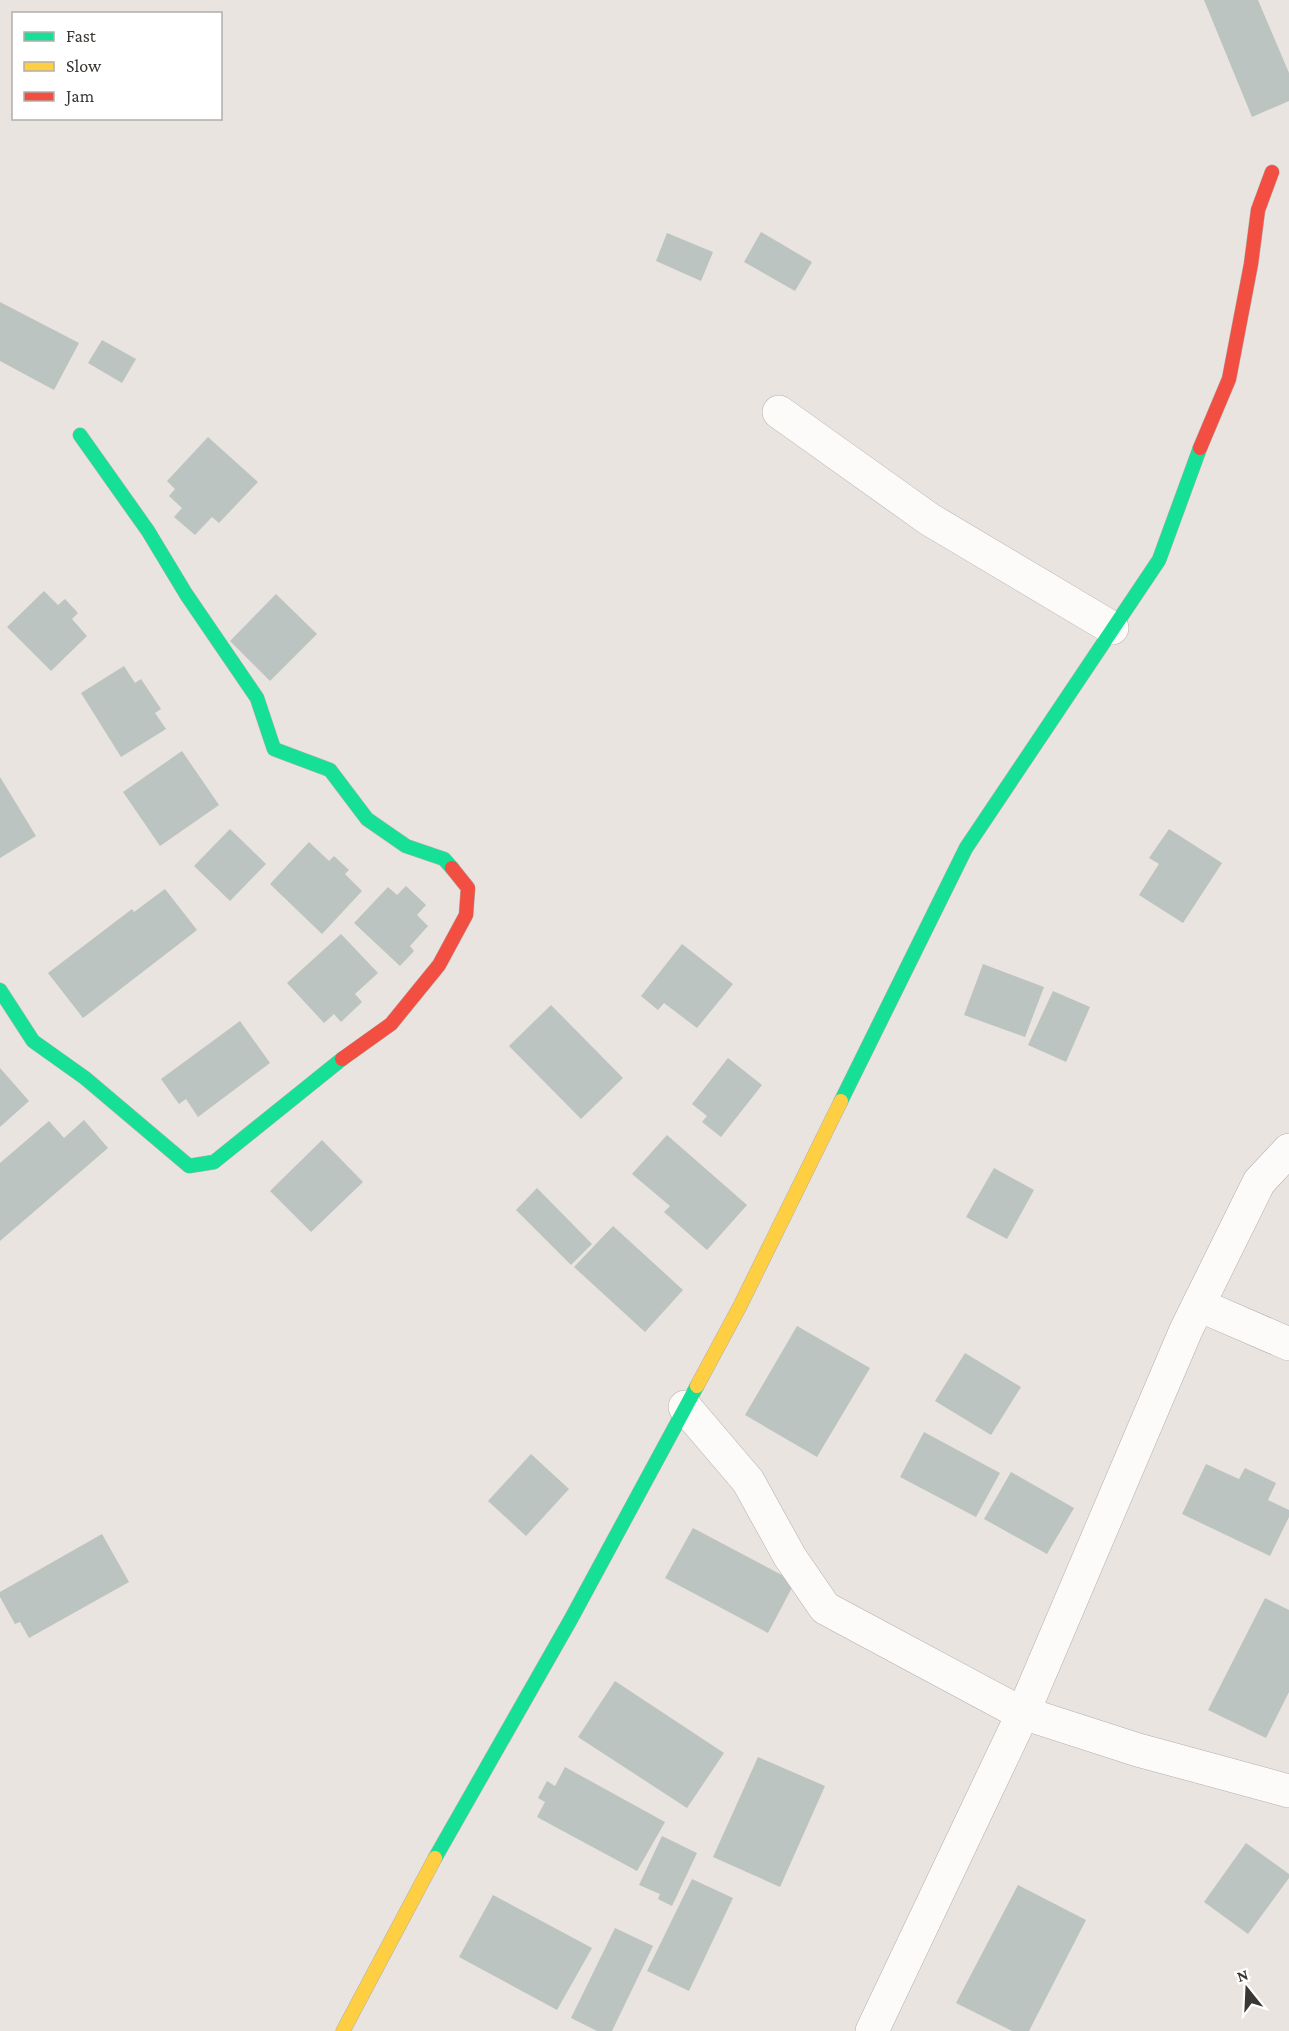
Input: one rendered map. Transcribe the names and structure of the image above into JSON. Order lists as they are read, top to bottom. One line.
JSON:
{"legend":["Fast","Slow","Jam"],"north":"top"}
